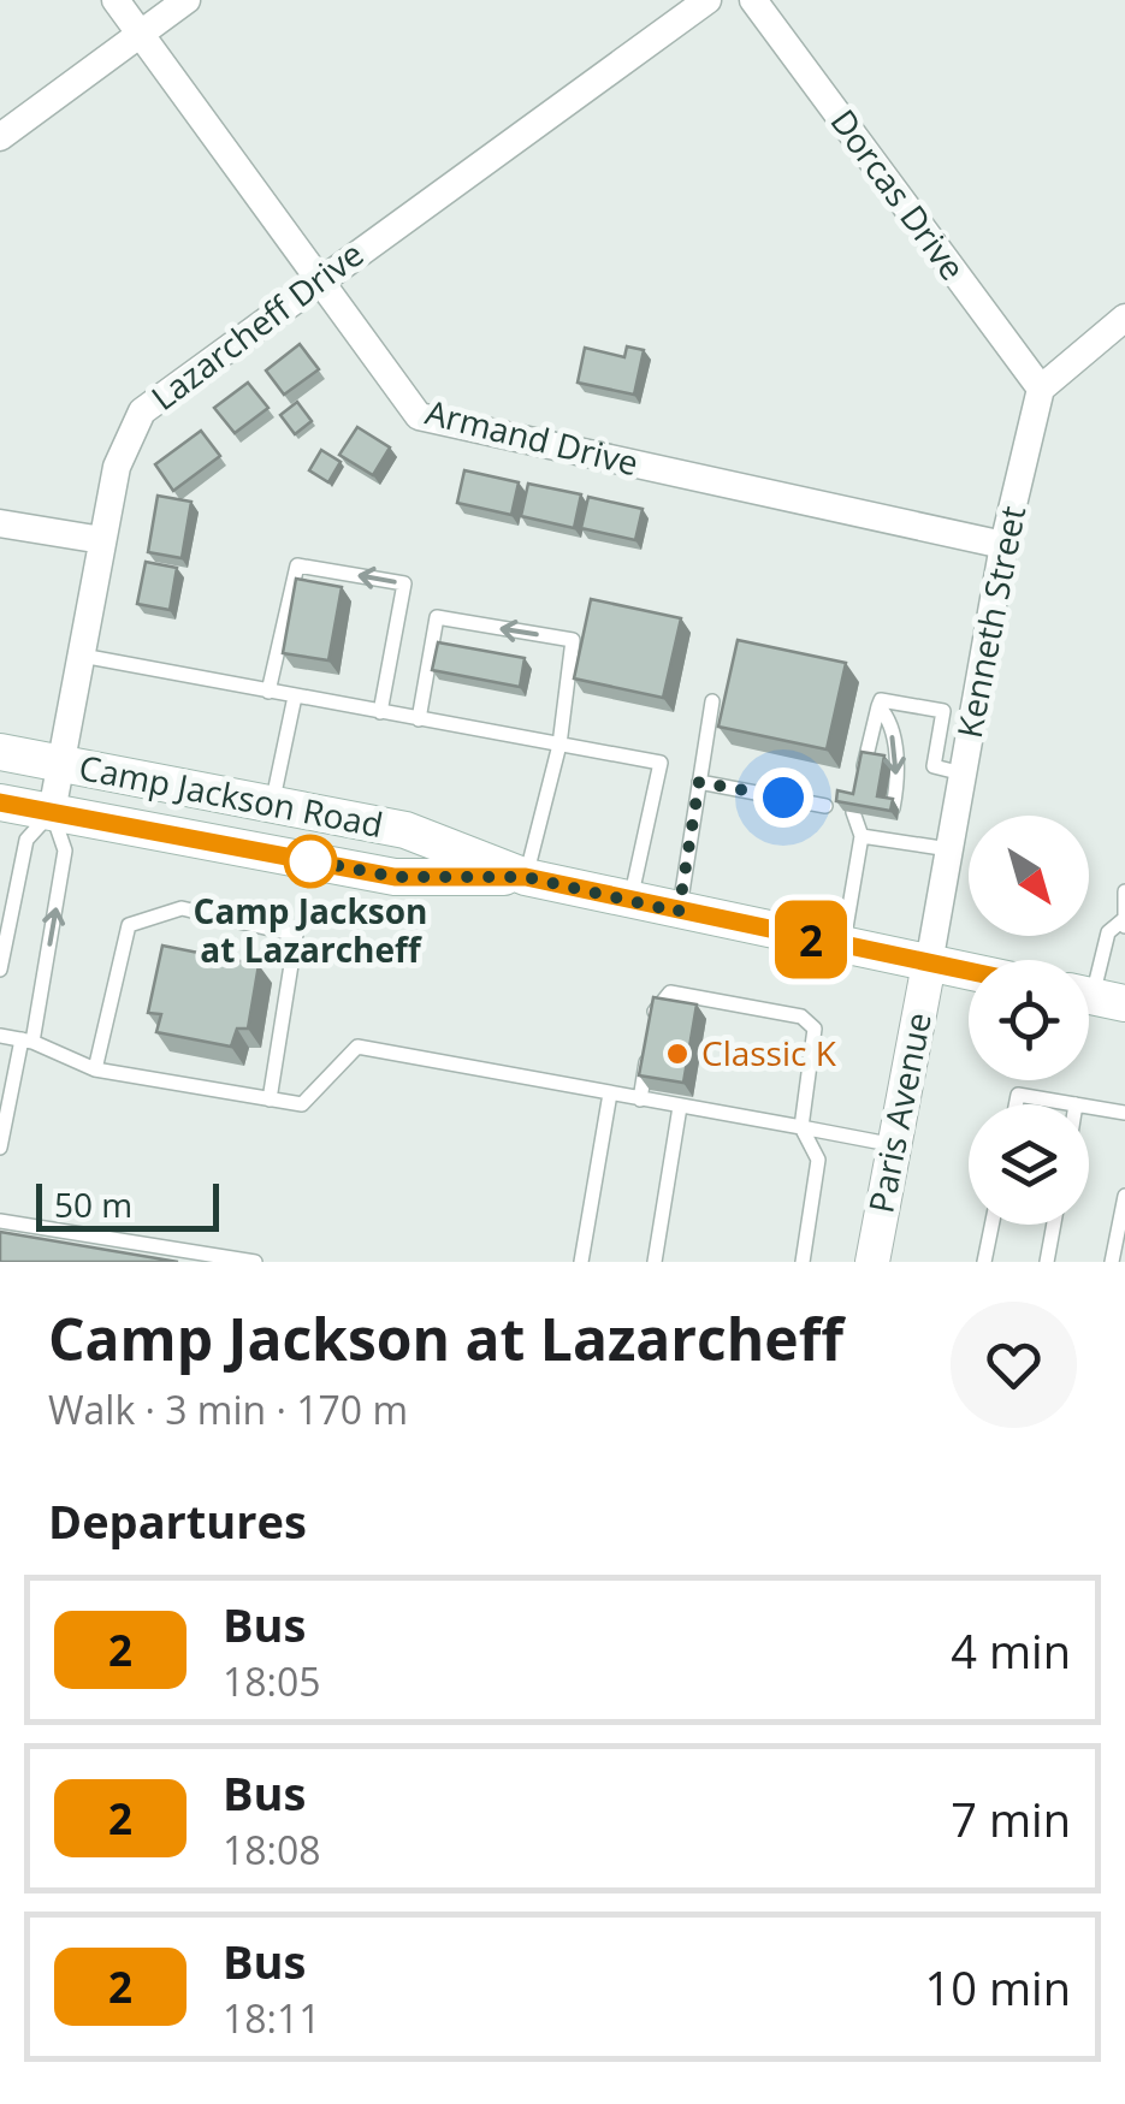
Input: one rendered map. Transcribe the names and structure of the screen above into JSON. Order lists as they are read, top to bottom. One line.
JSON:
{"streets":{"main road":["Camp Jackson Road"],"street":["Dorcas Drive","Lazarcheff Drive","Armand Drive","Kenneth Street","Paris Avenue"]},"crossings":[["Dorcas Drive","Kenneth Street"],["Lazarcheff Drive","Armand Drive"],["Lazarcheff Drive","Camp Jackson Road"],["Armand Drive","Kenneth Street"],["Kenneth Street","Camp Jackson Road"],["Kenneth Street","Paris Avenue"],["Camp Jackson Road","Paris Avenue"]],"places":["Camp Jackson at Lazarcheff","Classic K"],"lines":["bus line 2"],"scale_bar":"50 m","north":"bottom right","page":{"on_map":"2","scale":"50 m","heading":[["Camp Jackson at Lazarcheff","Walk · 3 min · 170 m"],"Departures"],"list":[{"mark":"2","name":"Bus","note":"18:05","value":"4 min"},{"mark":"2","name":"Bus","note":"18:08","value":"7 min"},{"mark":"2","name":"Bus","note":"18:11","value":"10 min"}]}}
